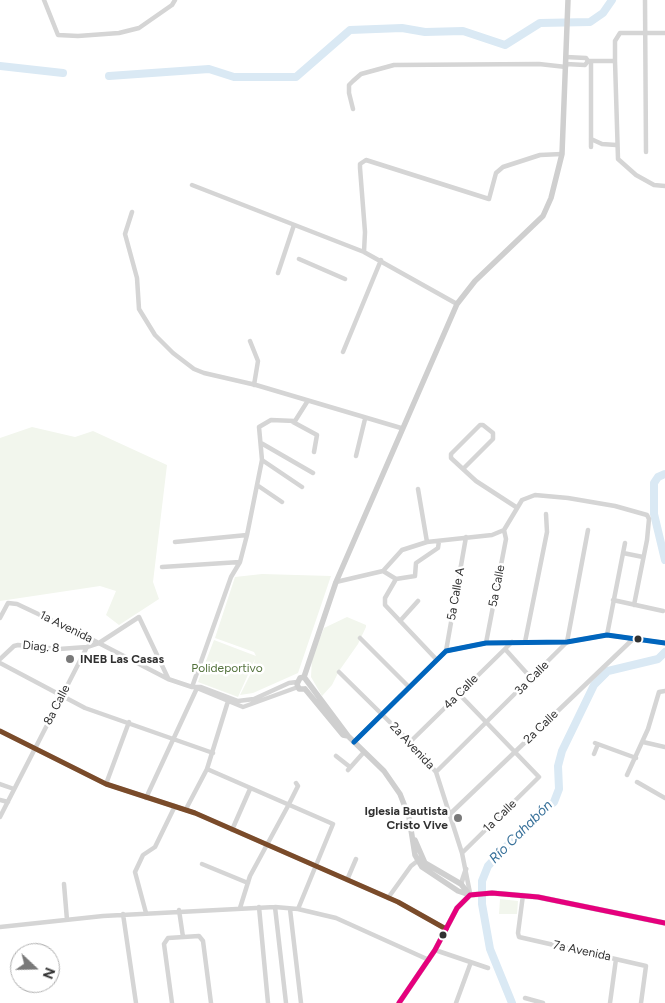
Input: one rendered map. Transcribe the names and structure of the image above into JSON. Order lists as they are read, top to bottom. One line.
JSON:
{"streets":{"street":["5a Calle","5a Calle A","1a Avenida","Diag. 8","3a Calle","4a Calle","8a Calle","2a Calle","2a Avenida","1a Calle","7a Avenida"]},"crossings":[["Diag. 8","8a Calle"],["3a Calle","2a Avenida"],["4a Calle","2a Avenida"],["2a Calle","2a Avenida"],["2a Calle","1a Calle"],["2a Avenida","1a Calle"]],"water":["Río Cahabón"],"parks":["Polideportivo"],"places":["INEB Las Casas","Iglesia Bautista Cristo Vive"],"north":"right"}
